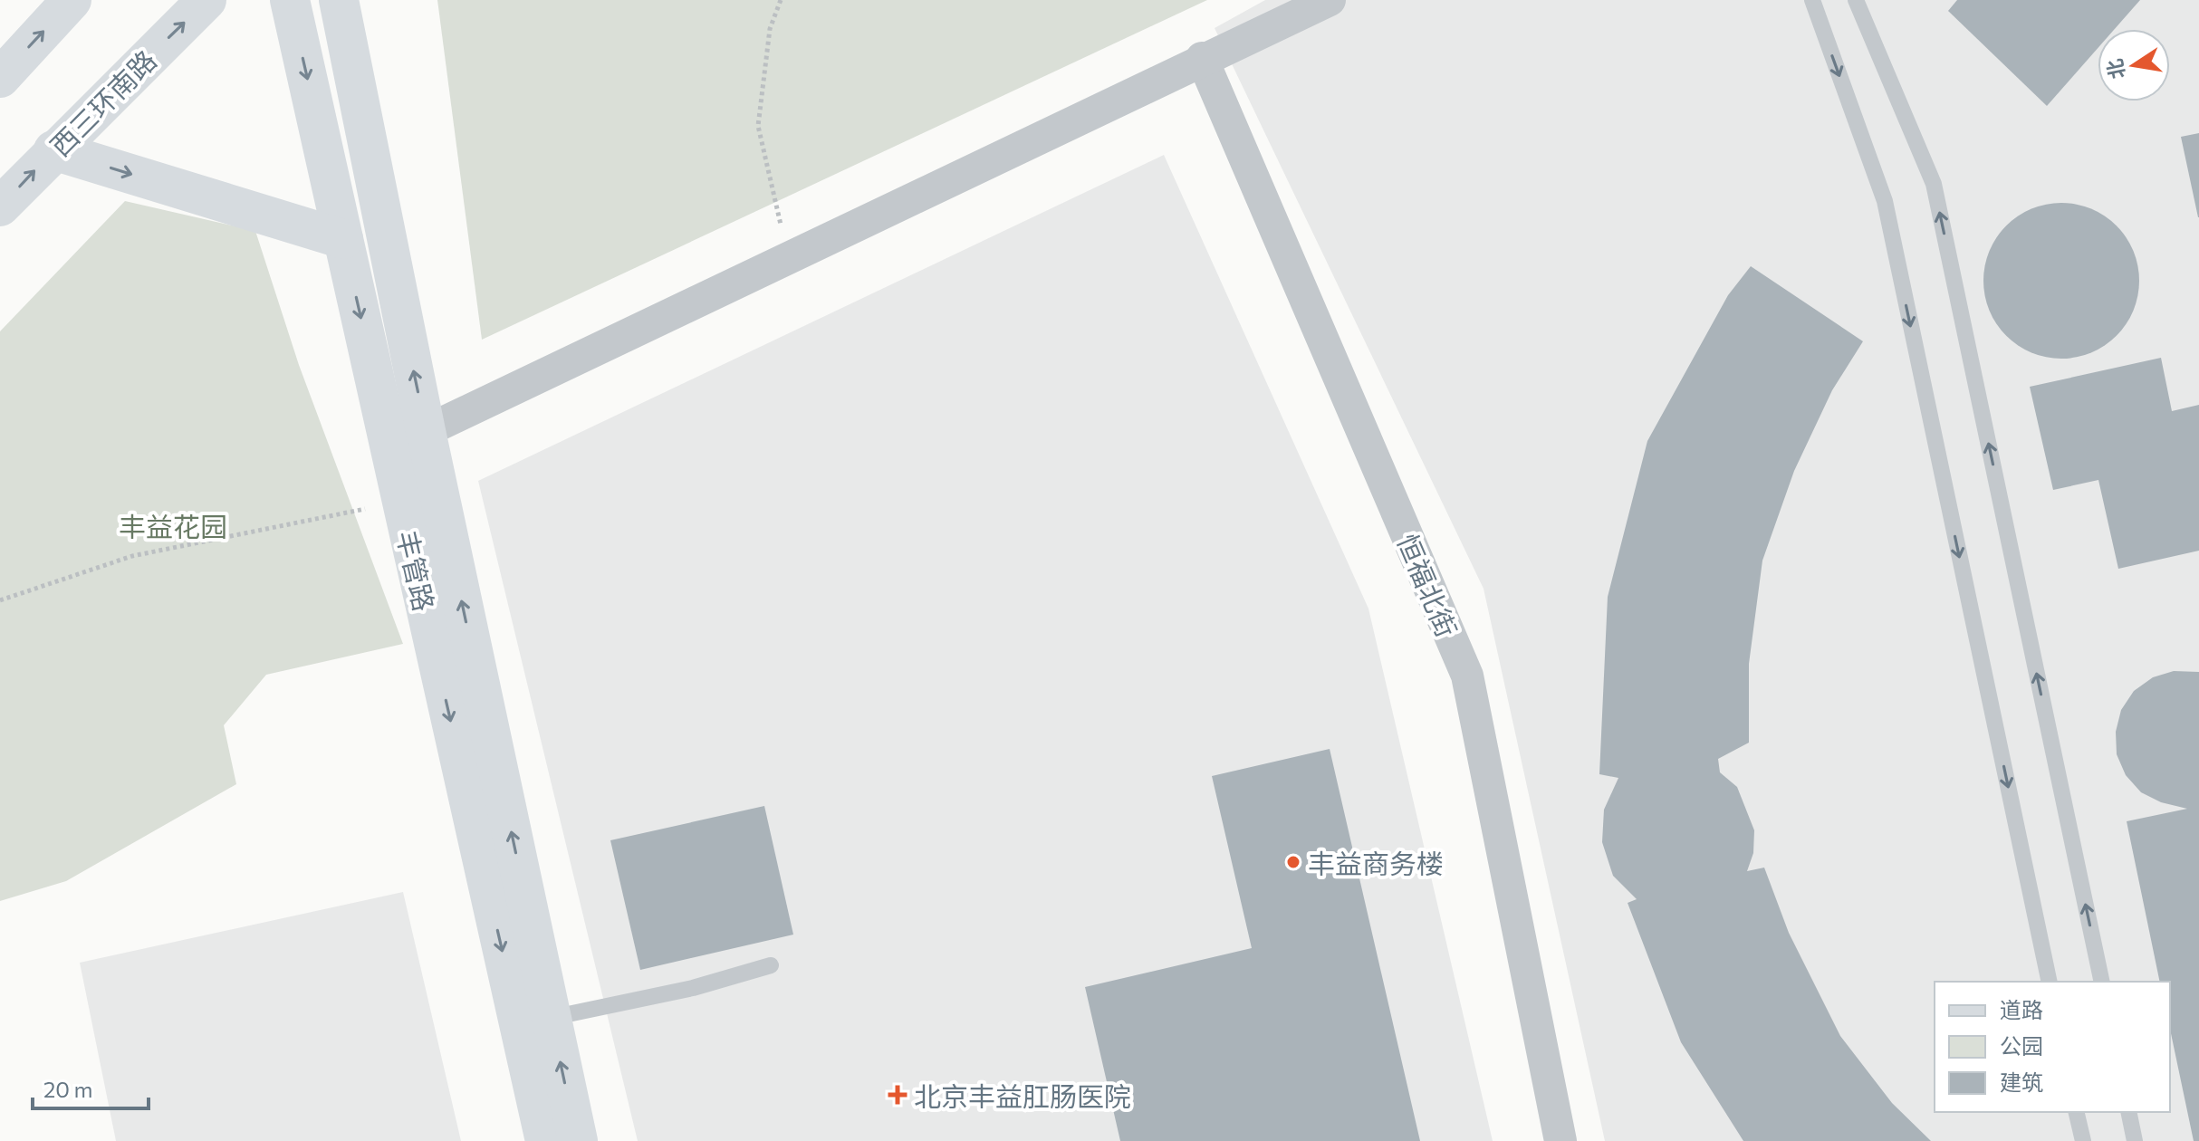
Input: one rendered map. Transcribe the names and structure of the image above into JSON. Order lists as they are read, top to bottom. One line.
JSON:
{"streets":{"main road":["西三环南路","丰管路"],"street":["恒福北街"]},"parks":["丰益花园"],"places":{"other":["丰益商务楼"],"health":["北京丰益肛肠医院"]},"legend":["道路","公园","建筑"],"scale_bar":"20 m","north":"left"}
